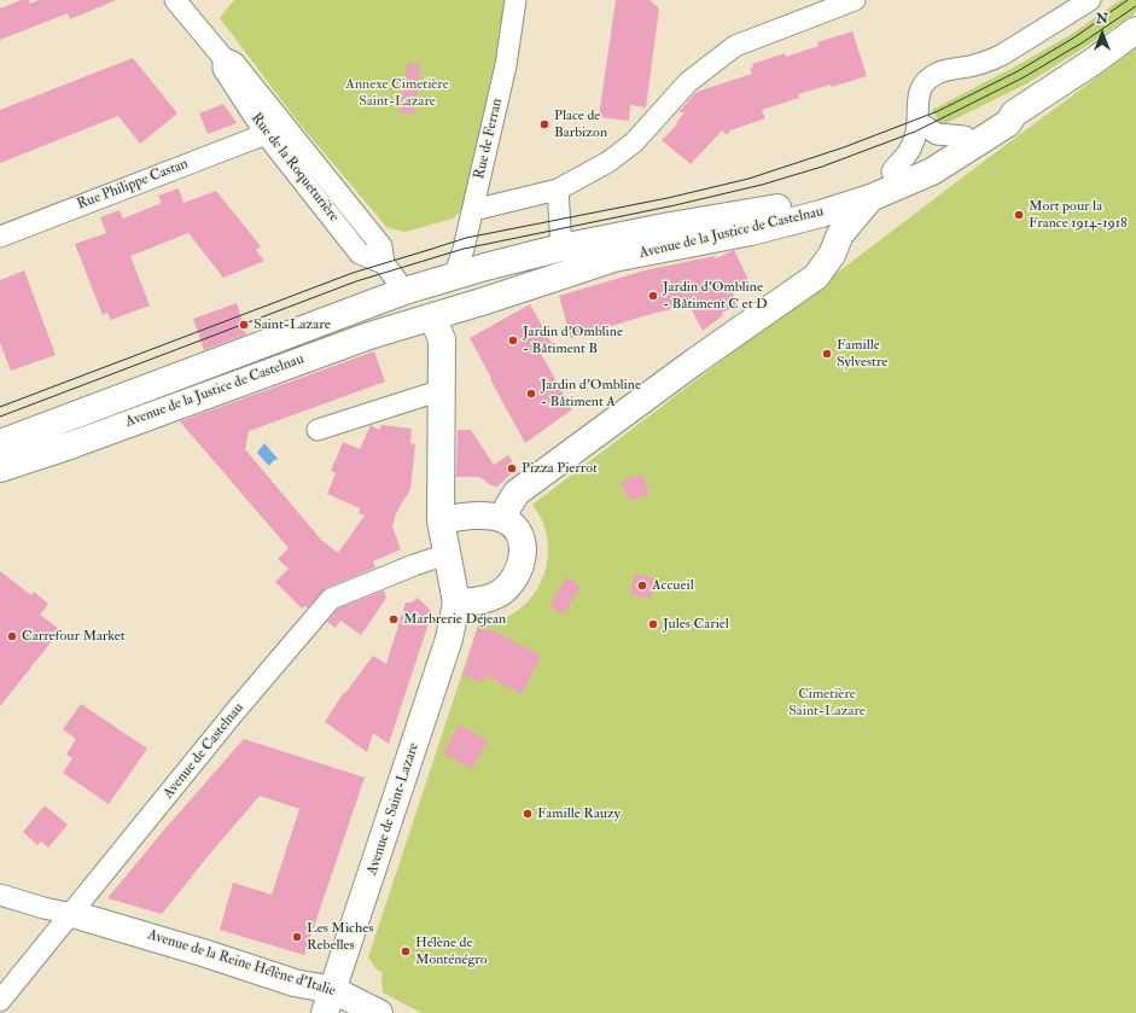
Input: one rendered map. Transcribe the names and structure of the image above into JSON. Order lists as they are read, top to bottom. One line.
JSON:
{"streets":{"main road":["Avenue de la Justice de Castelnau","Avenue de Saint-Lazare","Avenue de la Reine Hélène d'Italie"],"street":["Rue de Ferran","Rue de la Roqueturière","Rue Philippe Castan","Avenue de Castelnau"]},"crossings":[["Rue de Ferran","Avenue de la Justice de Castelnau"],["Rue de la Roqueturière","Rue Philippe Castan"],["Rue de la Roqueturière","Avenue de la Justice de Castelnau"],["Avenue de Castelnau","Avenue de Saint-Lazare"],["Avenue de Castelnau","Avenue de la Reine Hélène d'Italie"],["Avenue de Saint-Lazare","Avenue de la Reine Hélène d'Italie"]],"parks":["Annexe Cimetière Saint-Lazare","Cimetière Saint-Lazare"],"places":["Place de Barbizon","Mort pour la France 1914-1918","Jardin d'Ombline - Bâtiment C et D","Saint-Lazare","Jardin d'Ombline - Bâtiment B","Famille Sylvestre","Jardin d'Ombline - Bâtiment A","Pizza Pierrot","Accueil","Marbrerie Déjean","Jules Cariel","Carrefour Market","Famille Rauzy","Les Miches Rebelles","Hélène de Monténégro"],"north":"top"}
